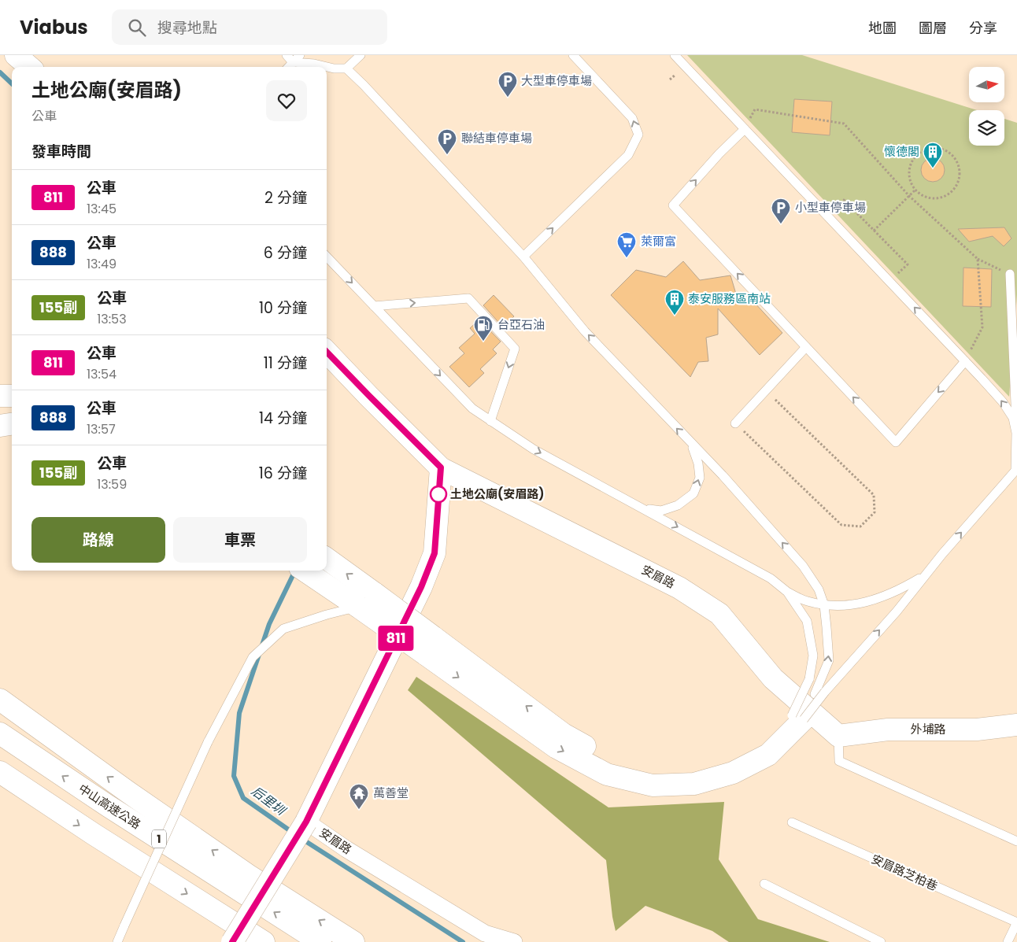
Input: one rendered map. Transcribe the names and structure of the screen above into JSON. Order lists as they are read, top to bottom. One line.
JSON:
{"streets":{"main road":["安眉路","外埔路","中山高速公路","1"],"lane":["安眉路芝柏巷"]},"crossings":[["安眉路","外埔路"]],"water":["后里圳"],"places":{"parking":["大型車停車場","聯結車停車場","小型車停車場"],"building":["懷德閣","泰安服務區南站"],"supermarket":["萊爾富"],"fuel station":["台亞石油"],"other":["土地公廟(安眉路)"],"temple":["萬善堂"]},"lines":["bus line 811"],"north":"right","page":{"header":"Viabus","search":"搜尋地點","nav":["地圖","圖層","分享"],"on_map":"811","heading":[["土地公廟(安眉路)","公車"],"發車時間"],"list":[{"mark":"811","name":"公車","note":"13:45","value":"2 分鐘"},{"mark":"888","name":"公車","note":"13:49","value":"6 分鐘"},{"mark":"155副","name":"公車","note":"13:53","value":"10 分鐘"},{"mark":"811","name":"公車","note":"13:54","value":"11 分鐘"},{"mark":"888","name":"公車","note":"13:57","value":"14 分鐘"},{"mark":"155副","name":"公車","note":"13:59","value":"16 分鐘"}],"buttons":["路線","車票"]}}
